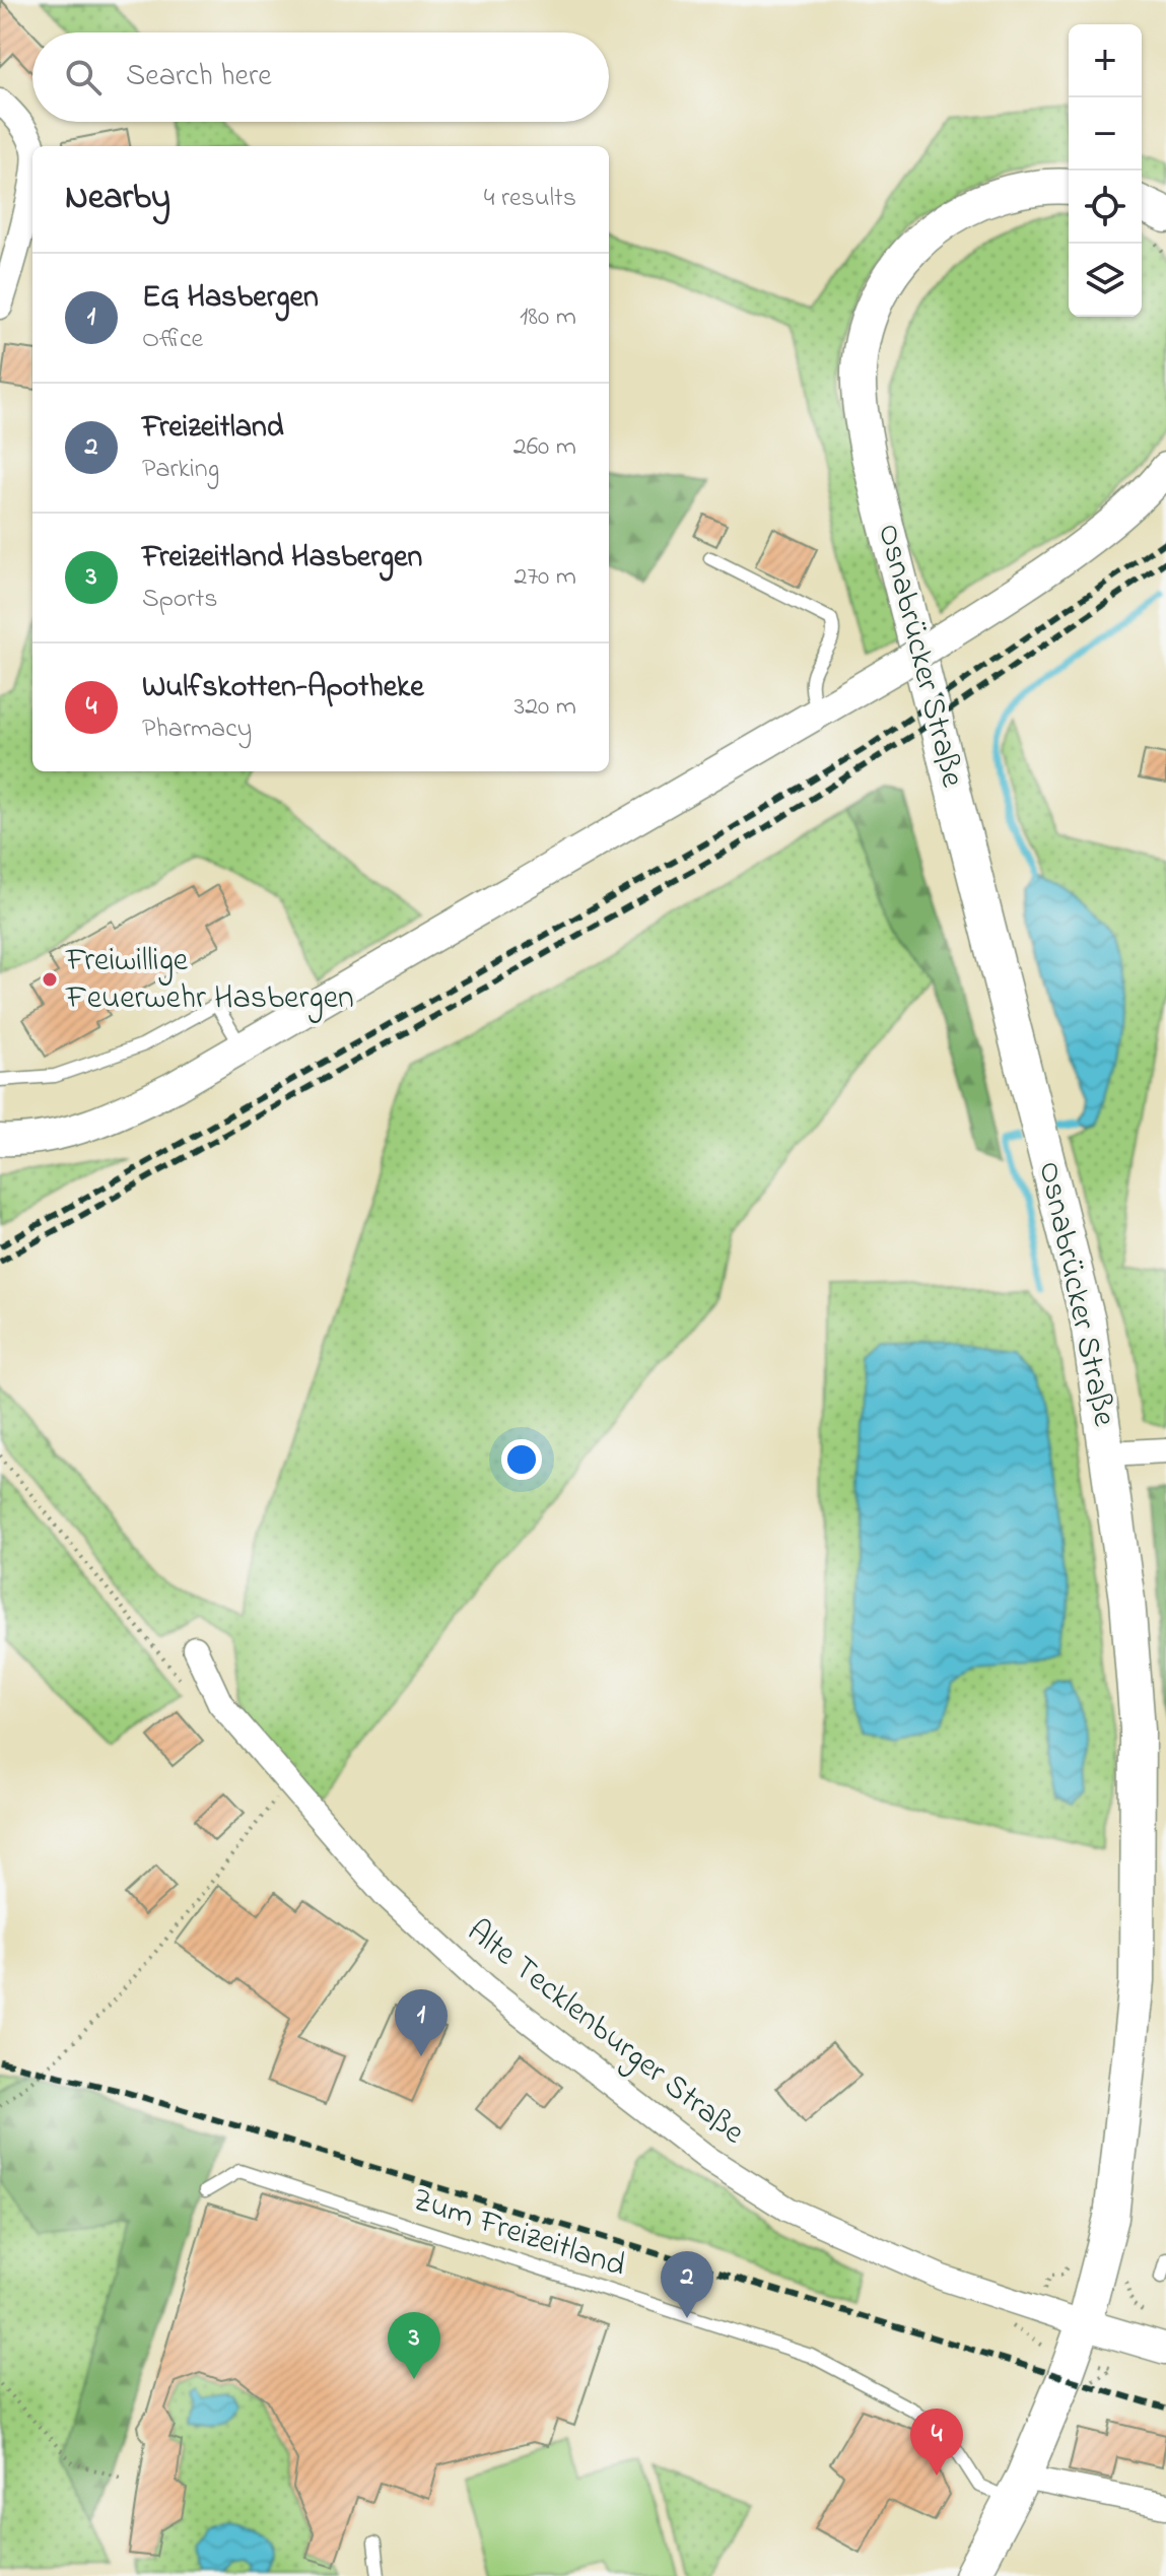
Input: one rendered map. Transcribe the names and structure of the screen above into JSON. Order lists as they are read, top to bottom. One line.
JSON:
{"streets":{"main road":["Osnabrücker Straße"],"street":["Alte Tecklenburger Straße"],"lane":["Zum Freizeitland"]},"crossings":[["Osnabrücker Straße","Alte Tecklenburger Straße"],["Osnabrücker Straße","Zum Freizeitland"]],"places":["Freiwillige Feuerwehr Hasbergen"],"page":{"map_buttons":["+","−"],"search":"Search here","heading":["Nearby","4 results"],"list":[{"mark":"1","name":"EG Hasbergen","note":"Office","value":"180 m"},{"mark":"2","name":"Freizeitland","note":"Parking","value":"260 m"},{"mark":"3","name":"Freizeitland Hasbergen","note":"Sports","value":"270 m"},{"mark":"4","name":"Wulfskotten-Apotheke","note":"Pharmacy","value":"320 m"}],"pins":["1","2","3","4"]}}
